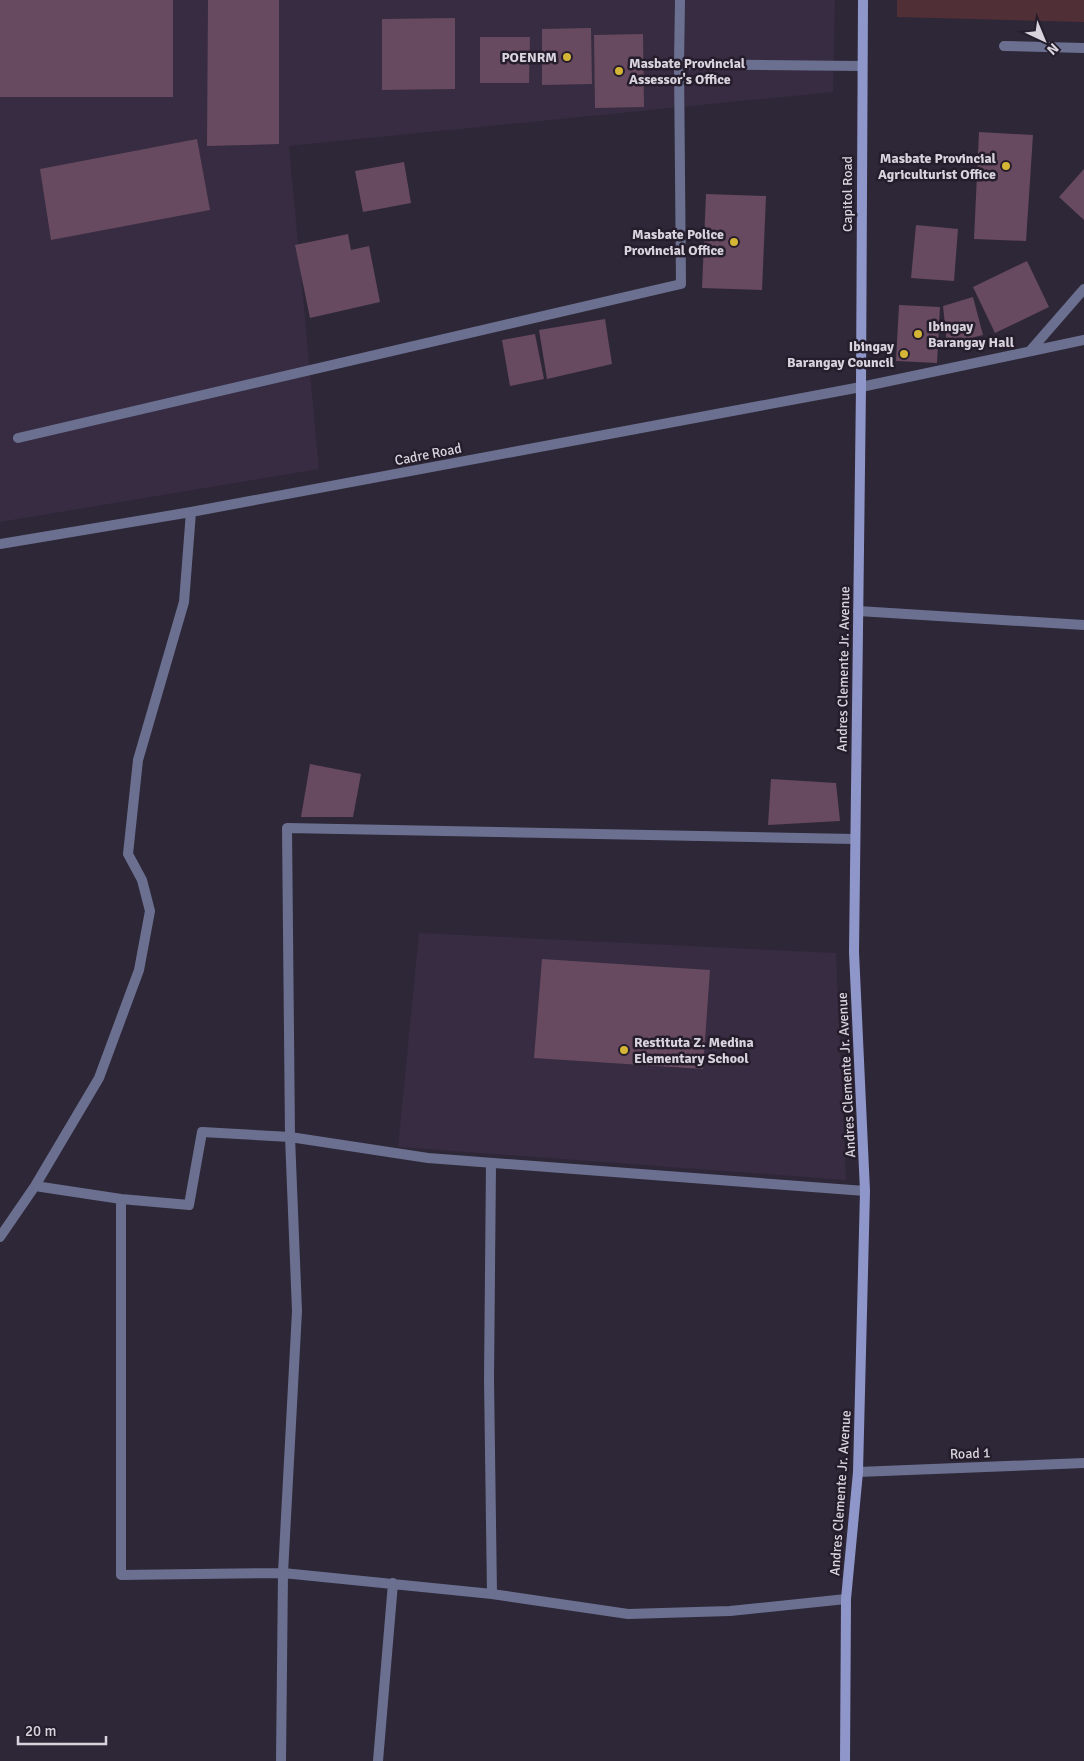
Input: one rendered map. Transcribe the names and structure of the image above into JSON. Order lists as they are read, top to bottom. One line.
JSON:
{"streets":{"main road":["Capitol Road","Andres Clemente Jr. Avenue"],"street":["Cadre Road","Road 1"]},"crossings":[["Capitol Road","Cadre Road"],["Capitol Road","Andres Clemente Jr. Avenue"],["Cadre Road","Andres Clemente Jr. Avenue"],["Andres Clemente Jr. Avenue","Road 1"]],"places":["POENRM","Masbate Provincial Assessor's Office","Masbate Provincial Agriculturist Office","Masbate Police Provincial Office","Ibingay Barangay Hall","Ibingay Barangay Council","Restituta Z. Medina Elementary School"],"scale_bar":"20 m","north":"bottom right"}
